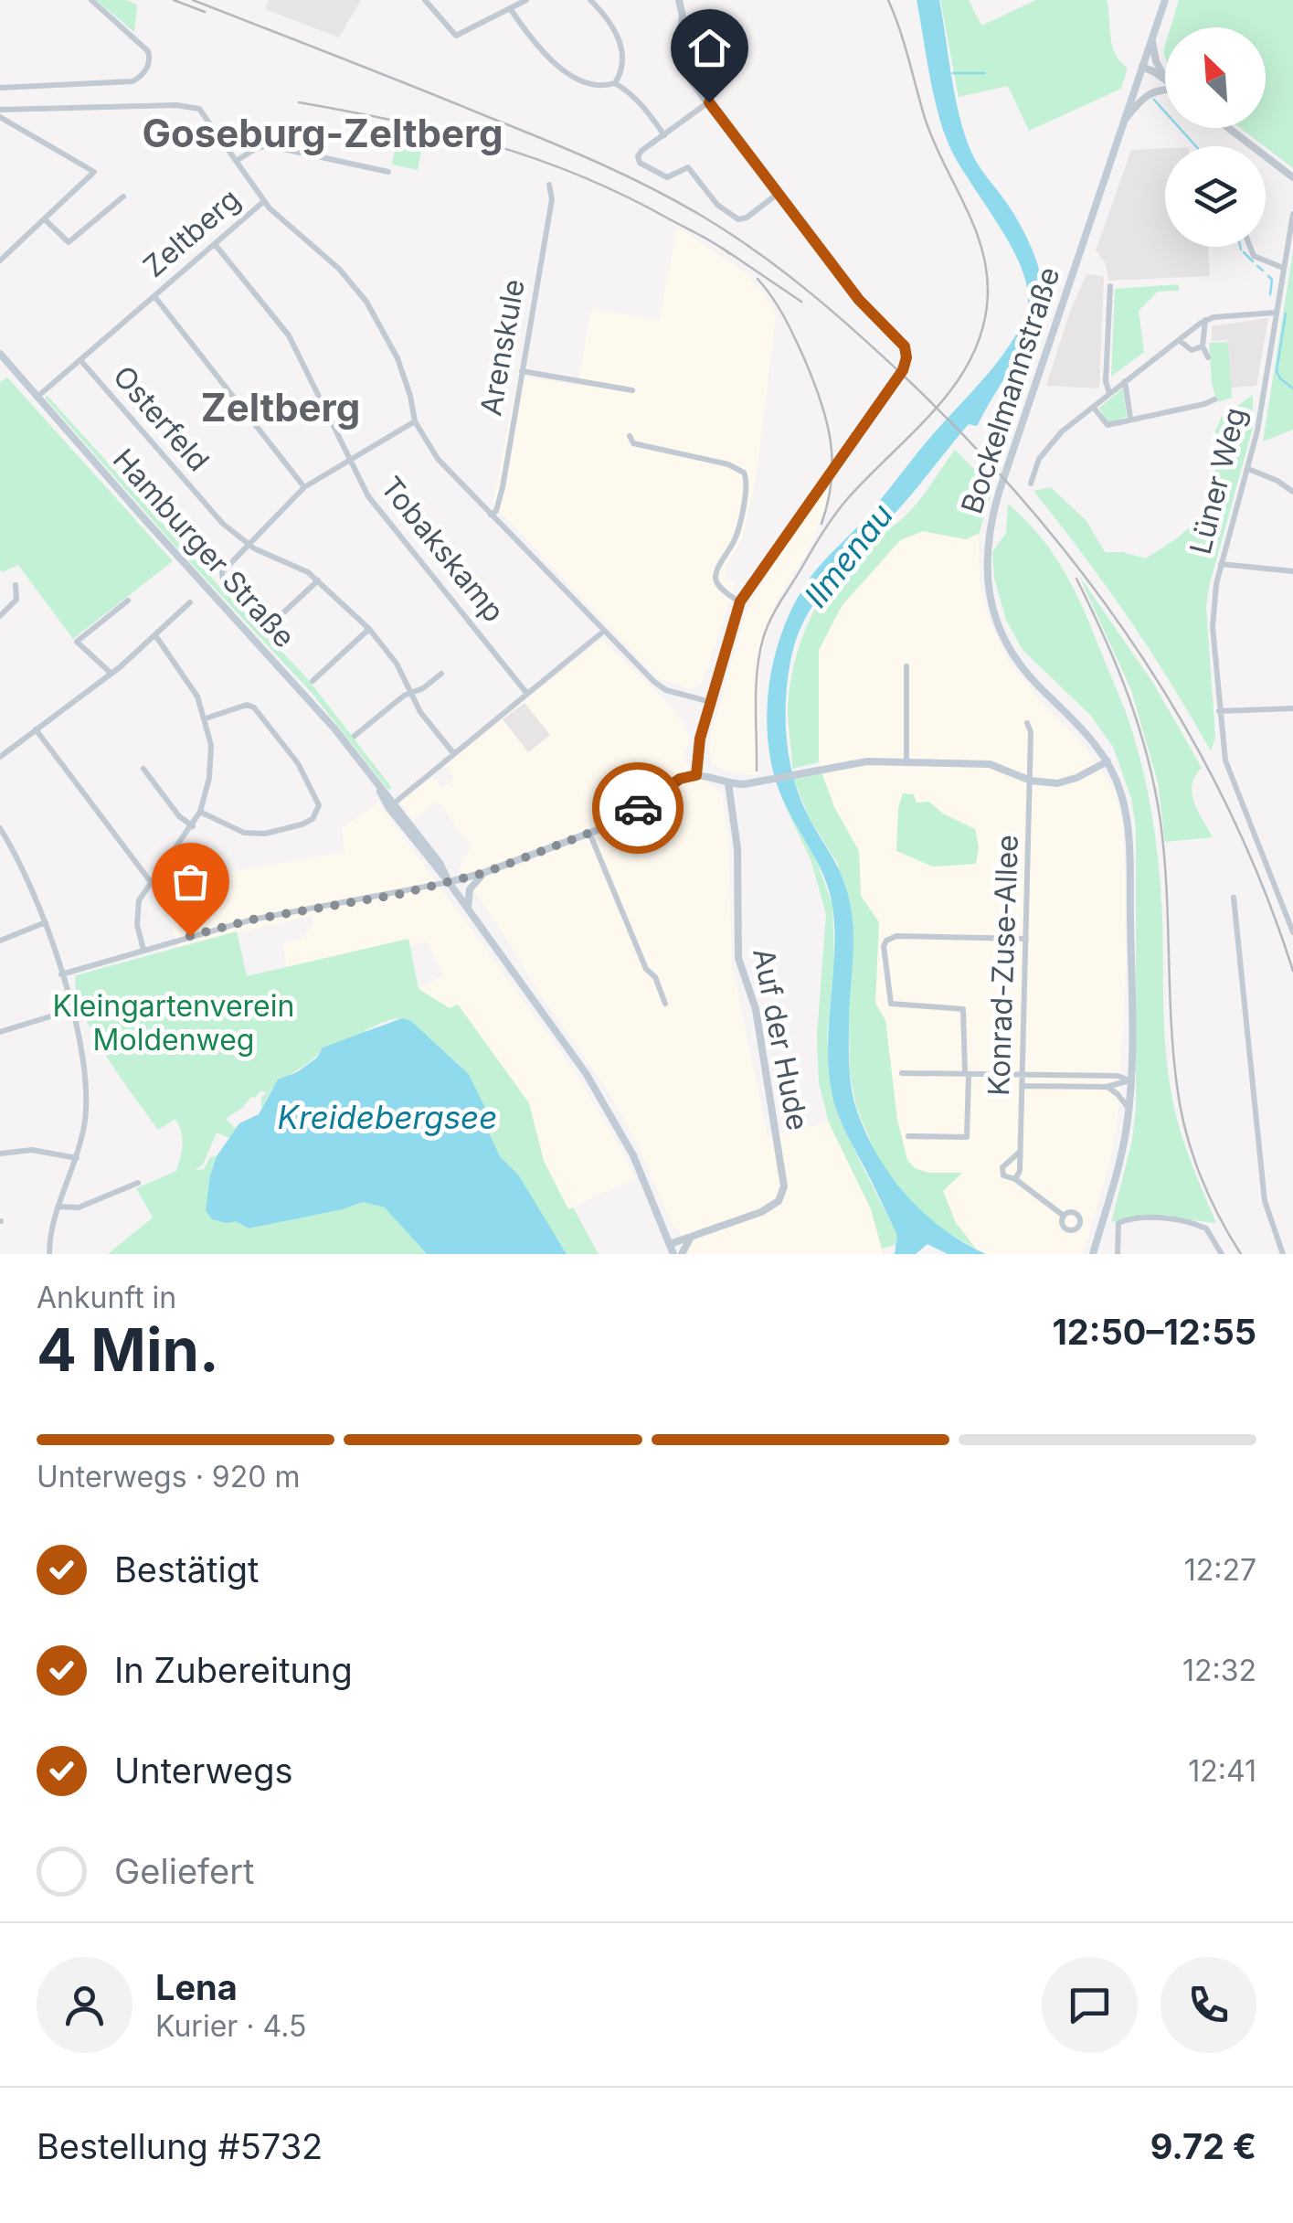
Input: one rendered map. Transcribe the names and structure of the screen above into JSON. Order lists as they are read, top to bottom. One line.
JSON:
{"streets":{"main road":["Bockelmannstraße","Hamburger Straße"],"street":["Zeltberg","Arenskule","Osterfeld","Lüner Weg","Tobakskamp","Konrad-Zuse-Allee","Auf der Hude"]},"crossings":[["Zeltberg","Osterfeld"],["Zeltberg","Hamburger Straße"],["Zeltberg","Tobakskamp"]],"districts":["Goseburg-Zeltberg","Zeltberg"],"water":["Ilmenau","Kreidebergsee"],"parks":["Kleingartenverein Moldenweg"],"north":"top left","page":{"heading":["4 Min.","Ankunft in","12:50–12:55"],"panel":["Lena","Kurier · 4.5","Bestellung #5732","9.72 €"],"bar":"Unterwegs · 920 m","list":[["Bestätigt","12:27"],["In Zubereitung","12:32"],["Unterwegs","12:41"],"Geliefert"]}}
